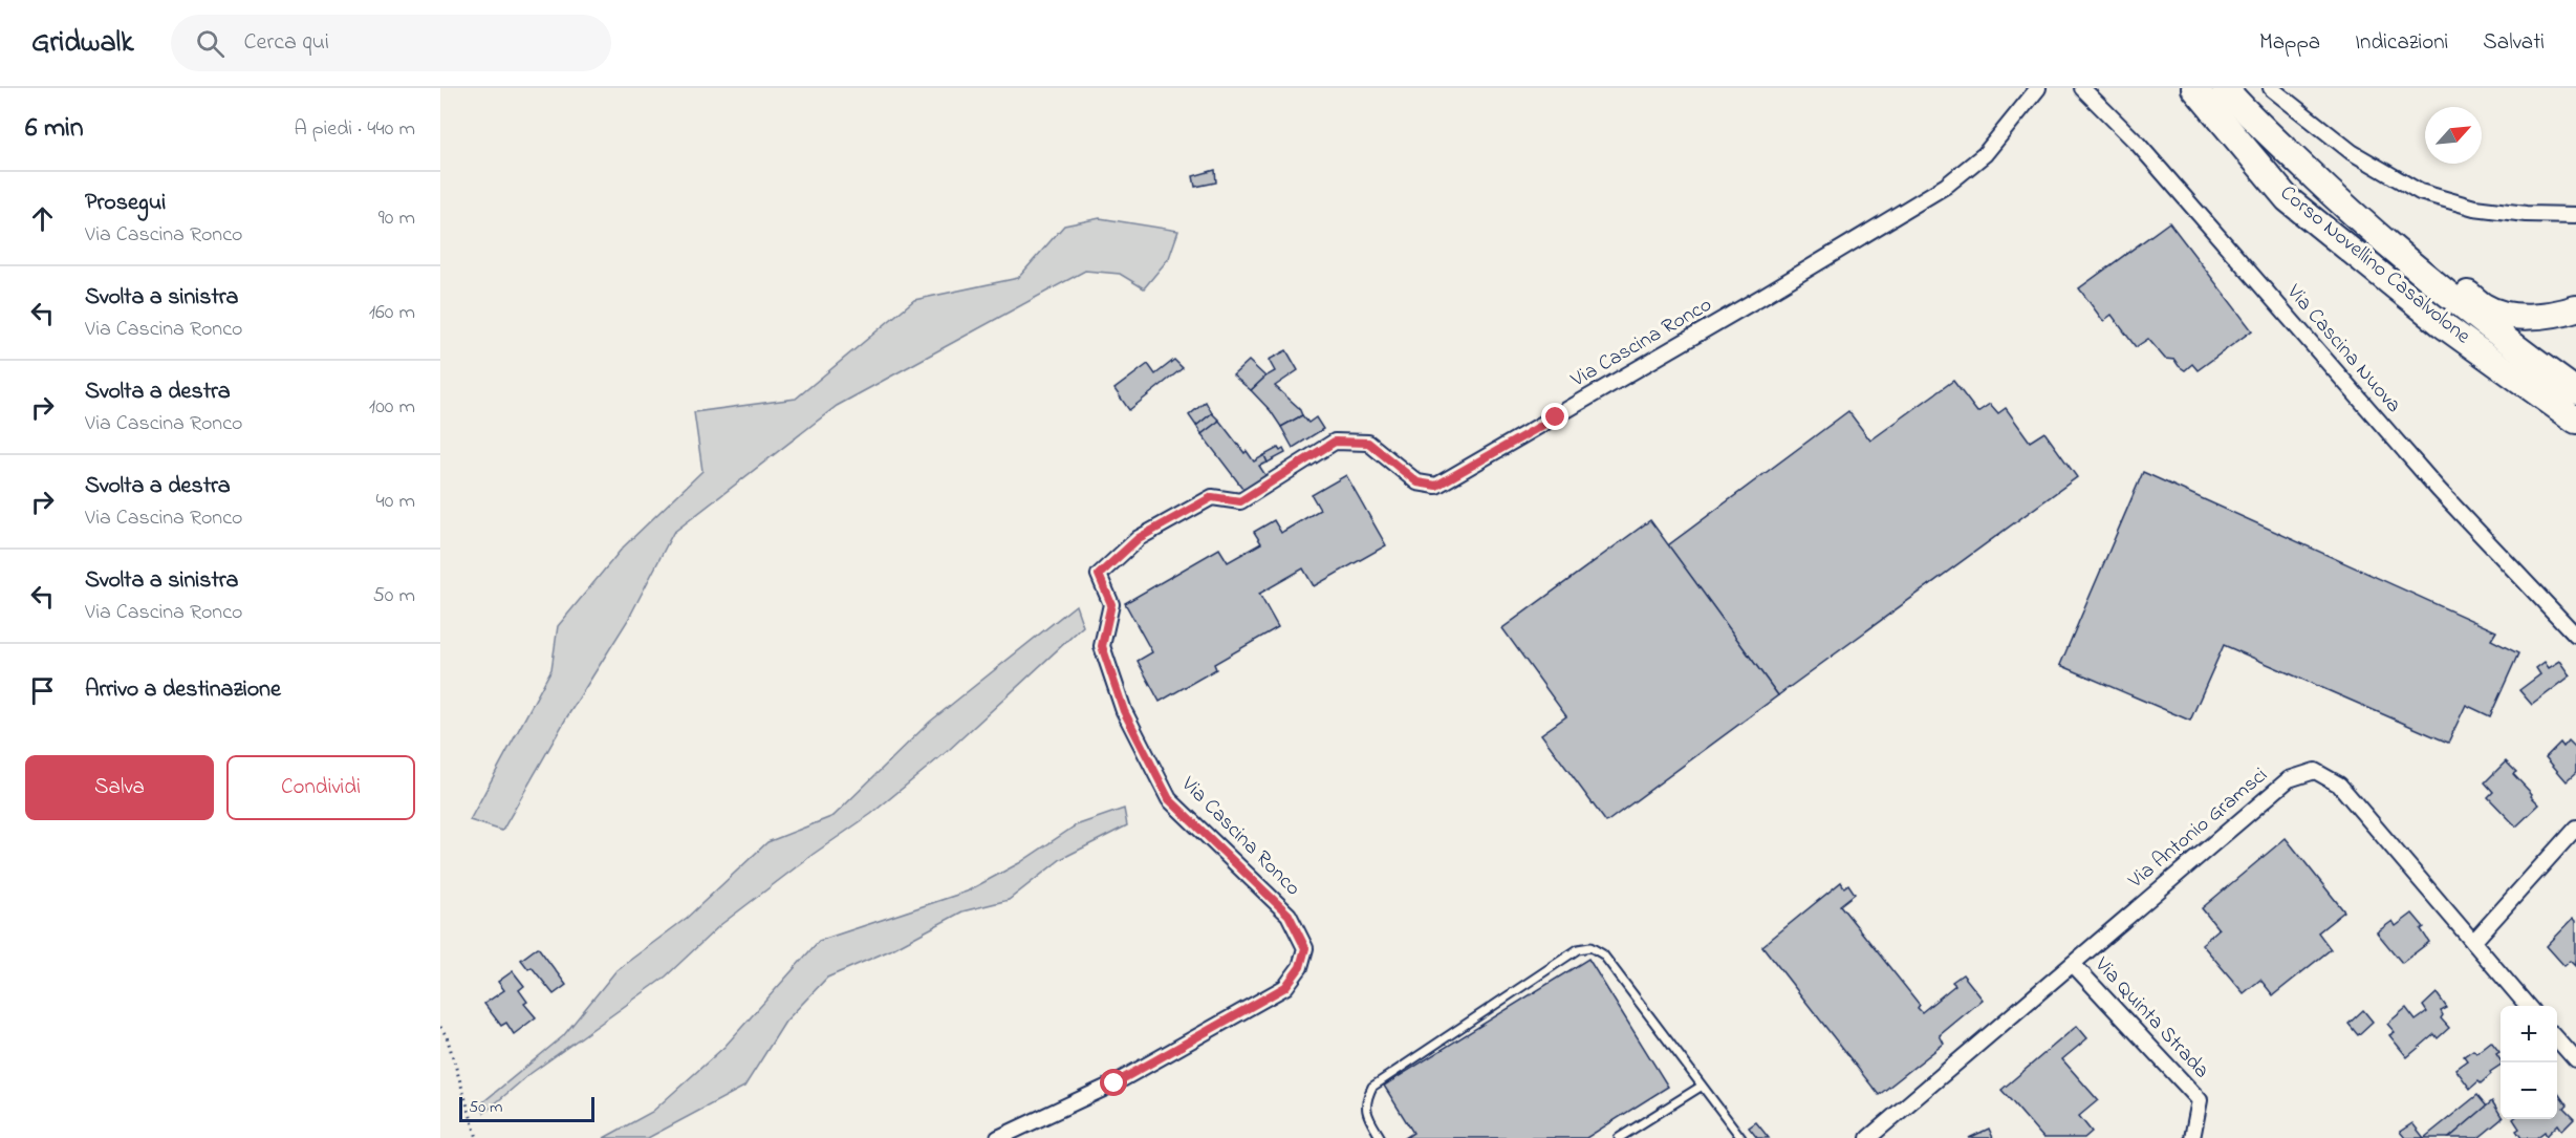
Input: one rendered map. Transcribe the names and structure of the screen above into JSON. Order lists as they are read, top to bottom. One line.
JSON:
{"streets":{"highway":["Corso Novellino Casalvolone"],"street":["Via Cascina Ronco","Via Cascina Nuova","Via Antonio Gramsci","Via Quinta Strada"]},"crossings":[["Via Antonio Gramsci","Via Quinta Strada"]],"scale_bar":"50 m","north":"top right","page":{"header":"Gridwalk","search":"Cerca qui","nav":["Mappa","Indicazioni","Salvati"],"heading":["6 min","A piedi · 440 m"],"list":[["Prosegui","Via Cascina Ronco","90 m"],["Svolta a sinistra","Via Cascina Ronco","160 m"],["Svolta a destra","Via Cascina Ronco","100 m"],["Svolta a destra","Via Cascina Ronco","40 m"],["Svolta a sinistra","Via Cascina Ronco","50 m"],"Arrivo a destinazione"],"buttons":["Salva","Condividi"],"map_buttons":["+","−"],"scale":"50 m"}}
